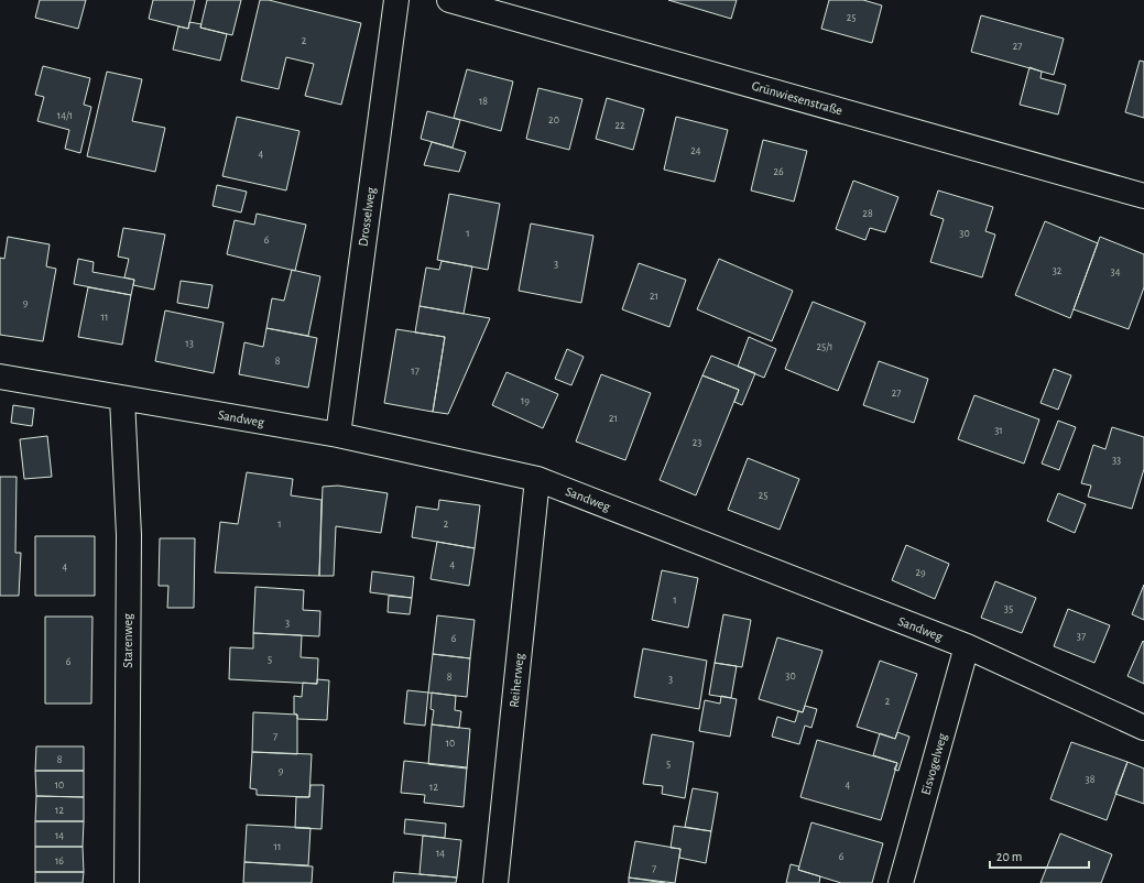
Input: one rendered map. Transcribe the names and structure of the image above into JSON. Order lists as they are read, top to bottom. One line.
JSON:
{"streets":{"street":["Grünwiesenstraße","Drosselweg","Sandweg","Starenweg","Reiherweg","Eisvogelweg"]},"crossings":[["Drosselweg","Sandweg"],["Sandweg","Starenweg"],["Sandweg","Reiherweg"],["Sandweg","Eisvogelweg"]],"house_numbers":["25","2","27","18","14/1","20","22","24","4","26","28","1","30","6","3","32","34","21","9","11","13","25/1","8","17","27","19","21","31","23","33","25","1","2","4","4","29","1","35","3","37","6","5","6","30","8","3","2","7","10","8","5","9","38","10","4","12","12","14","11","14","6","16","7"],"scale_bar":"20 m"}
